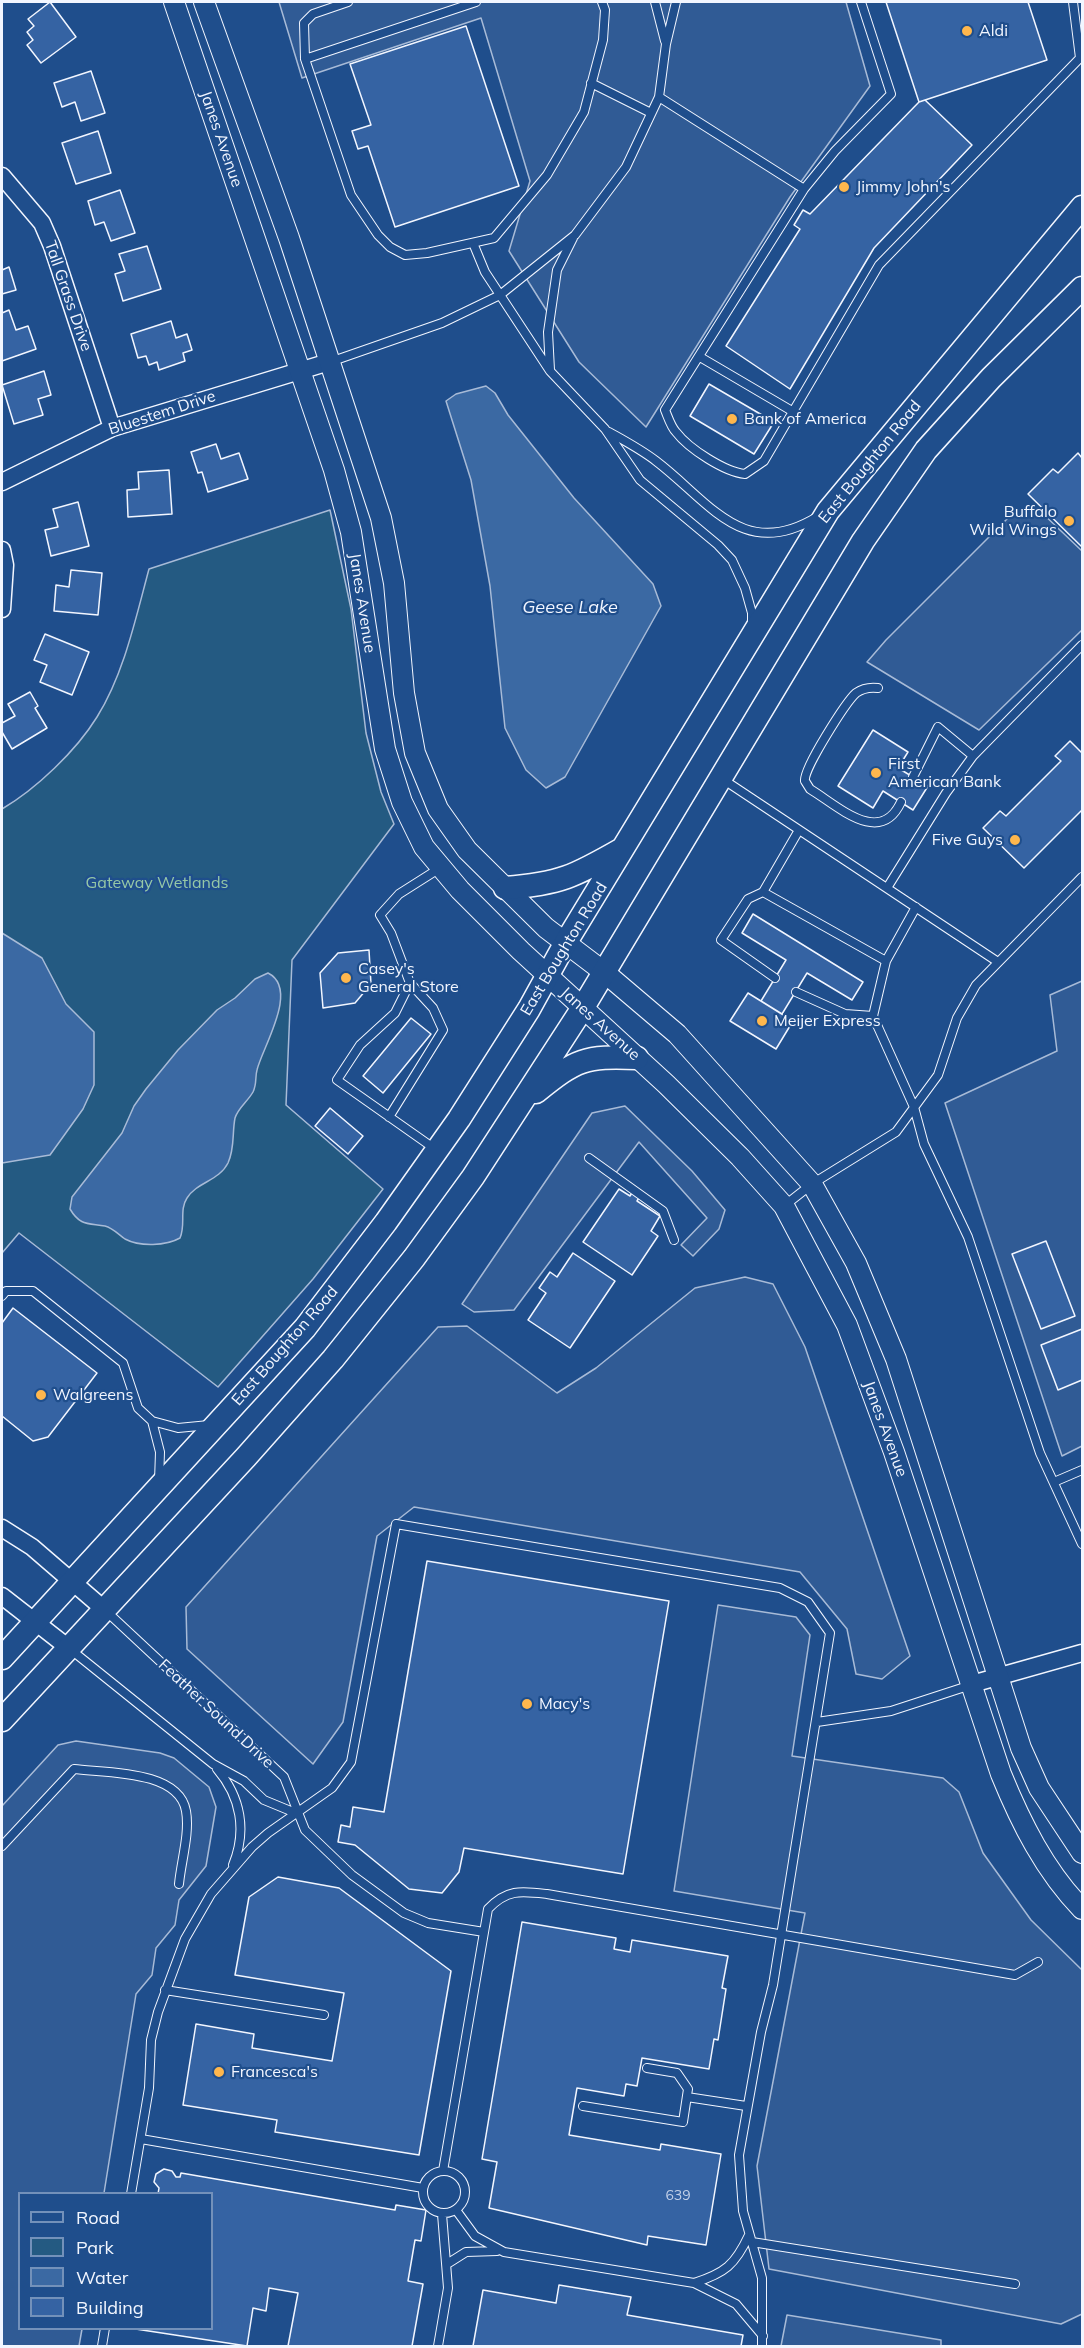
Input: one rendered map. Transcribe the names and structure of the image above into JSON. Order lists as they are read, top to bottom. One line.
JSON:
{"streets":{"main road":["East Boughton Road"],"street":["Janes Avenue","Tall Grass Drive","Bluestem Drive","Feather Sound Drive"]},"crossings":[["Janes Avenue","Bluestem Drive"],["Janes Avenue","East Boughton Road"],["Tall Grass Drive","Bluestem Drive"],["East Boughton Road","Feather Sound Drive"]],"water":["Geese Lake"],"parks":["Gateway Wetlands"],"places":["Aldi","Jimmy John's","Bank of America","Buffalo Wild Wings","First American Bank","Five Guys","Casey's General Store","Meijer Express","Walgreens","Macy's","Francesca's"],"house_numbers":["639"],"legend":["Road","Park","Water","Building"]}
